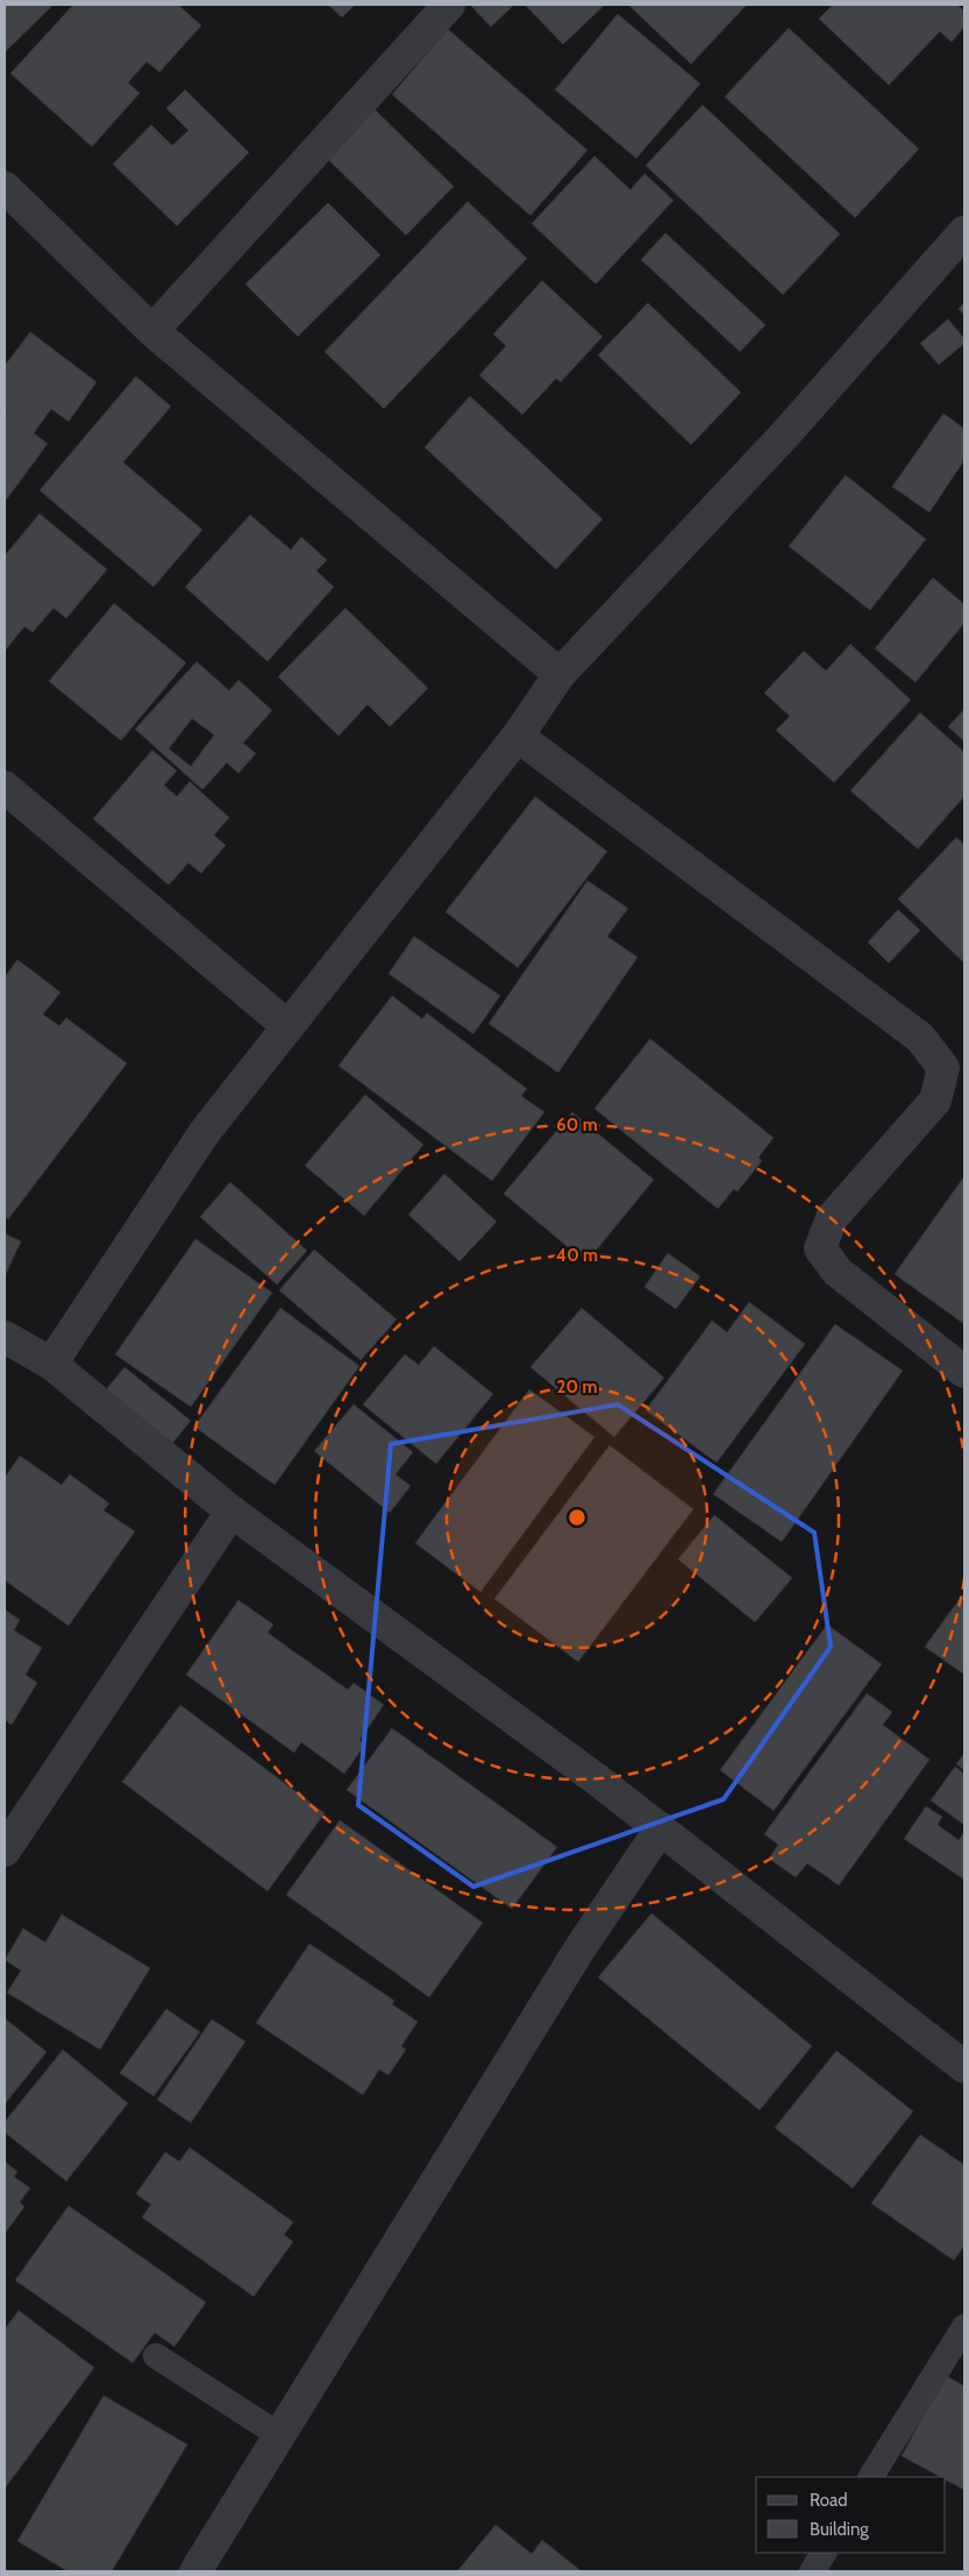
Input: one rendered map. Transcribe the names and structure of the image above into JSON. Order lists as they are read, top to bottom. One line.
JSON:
{"legend":["Road","Building"],"rings":["60 m","40 m","20 m"]}
